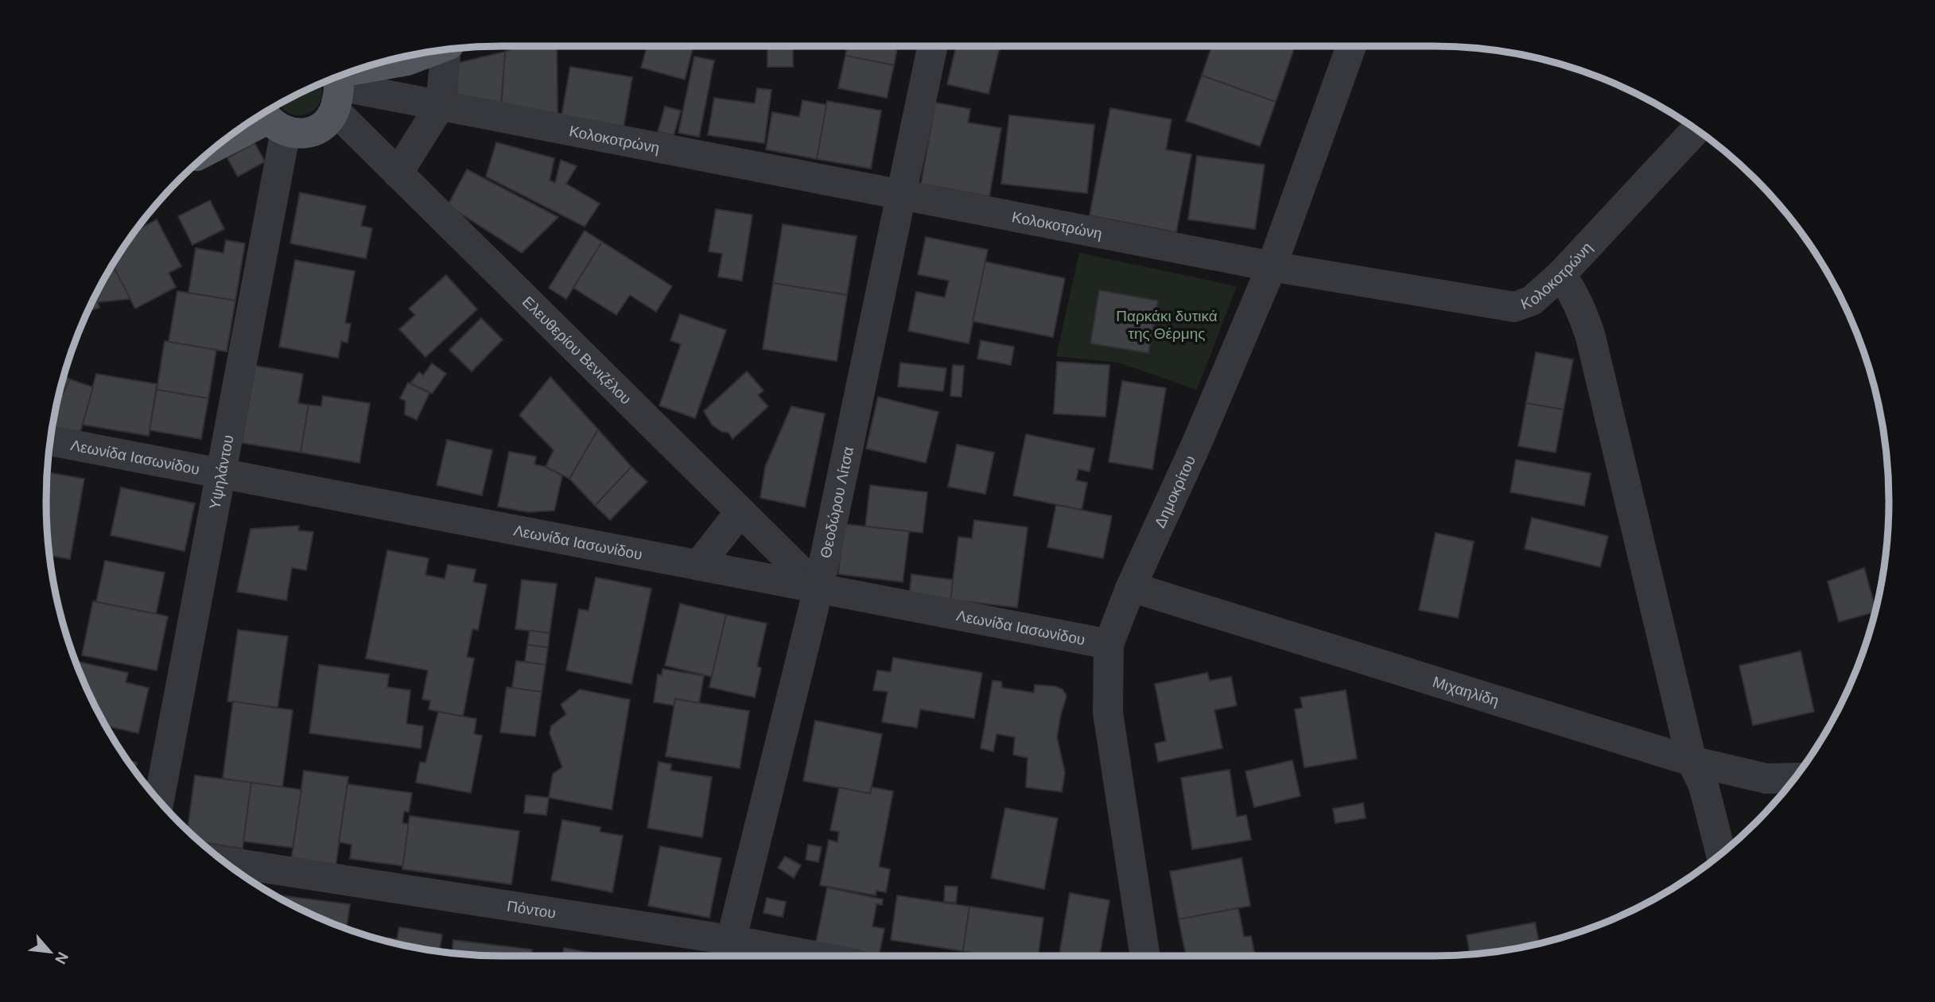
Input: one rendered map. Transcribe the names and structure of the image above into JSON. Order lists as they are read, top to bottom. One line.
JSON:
{"streets":{"street":["Κολοκοτρώνη","Ελευθερίου Βενιζέλου","Λεωνίδα Ιασωνίδου","Υψηλάντου","Δημοκρίτου","Θεοδώρου Λίτσα","Μιχαηλίδη","Πόντου"]},"crossings":[["Κολοκοτρώνη","Ελευθερίου Βενιζέλου"],["Κολοκοτρώνη","Δημοκρίτου"],["Κολοκοτρώνη","Θεοδώρου Λίτσα"],["Ελευθερίου Βενιζέλου","Λεωνίδα Ιασωνίδου"],["Ελευθερίου Βενιζέλου","Θεοδώρου Λίτσα"],["Λεωνίδα Ιασωνίδου","Υψηλάντου"],["Λεωνίδα Ιασωνίδου","Δημοκρίτου"],["Λεωνίδα Ιασωνίδου","Θεοδώρου Λίτσα"],["Δημοκρίτου","Μιχαηλίδη"],["Θεοδώρου Λίτσα","Πόντου"]],"parks":["Παρκάκι δυτικά της Θέρμης"],"north":"bottom right"}
